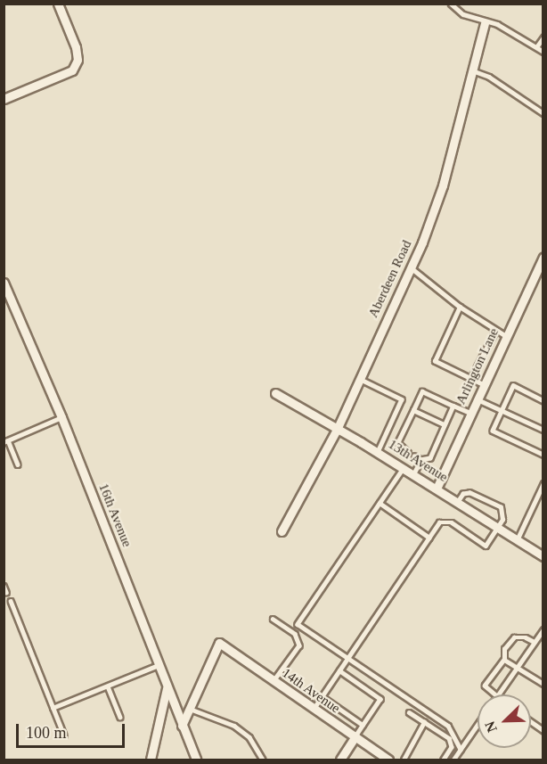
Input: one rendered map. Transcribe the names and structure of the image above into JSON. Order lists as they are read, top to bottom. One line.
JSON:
{"streets":{"street":["Aberdeen Road","Arlington Lane","13th Avenue","16th Avenue","14th Avenue"]},"crossings":[["Aberdeen Road","13th Avenue"],["Arlington Lane","13th Avenue"]],"scale_bar":"100 m","north":"bottom left"}
